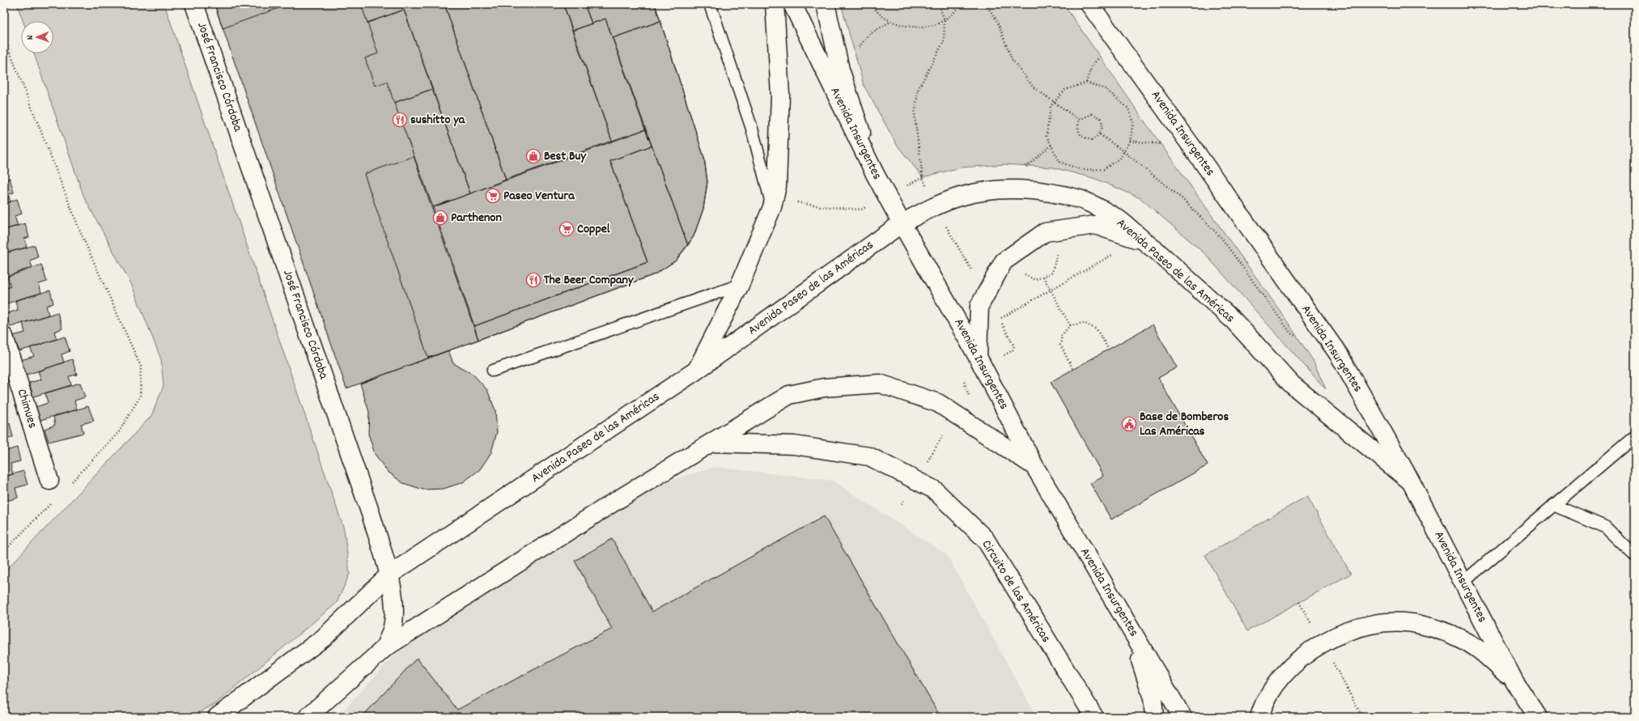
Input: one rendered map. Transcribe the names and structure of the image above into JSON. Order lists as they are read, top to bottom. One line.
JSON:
{"streets":{"main road":["José Francisco Córdoba","Avenida Insurgentes","Avenida Paseo de las Américas","Chimues","Circuito de las Américas"]},"crossings":[["José Francisco Córdoba","Avenida Paseo de las Américas"],["Avenida Insurgentes","Avenida Paseo de las Américas"]],"places":{"restaurant":["sushitto ya","The Beer Company"],"shop":["Best Buy","Parthenon"],"supermarket":["Paseo Ventura","Coppel"],"public building":["Base de Bomberos Las Américas"]},"north":"left"}
